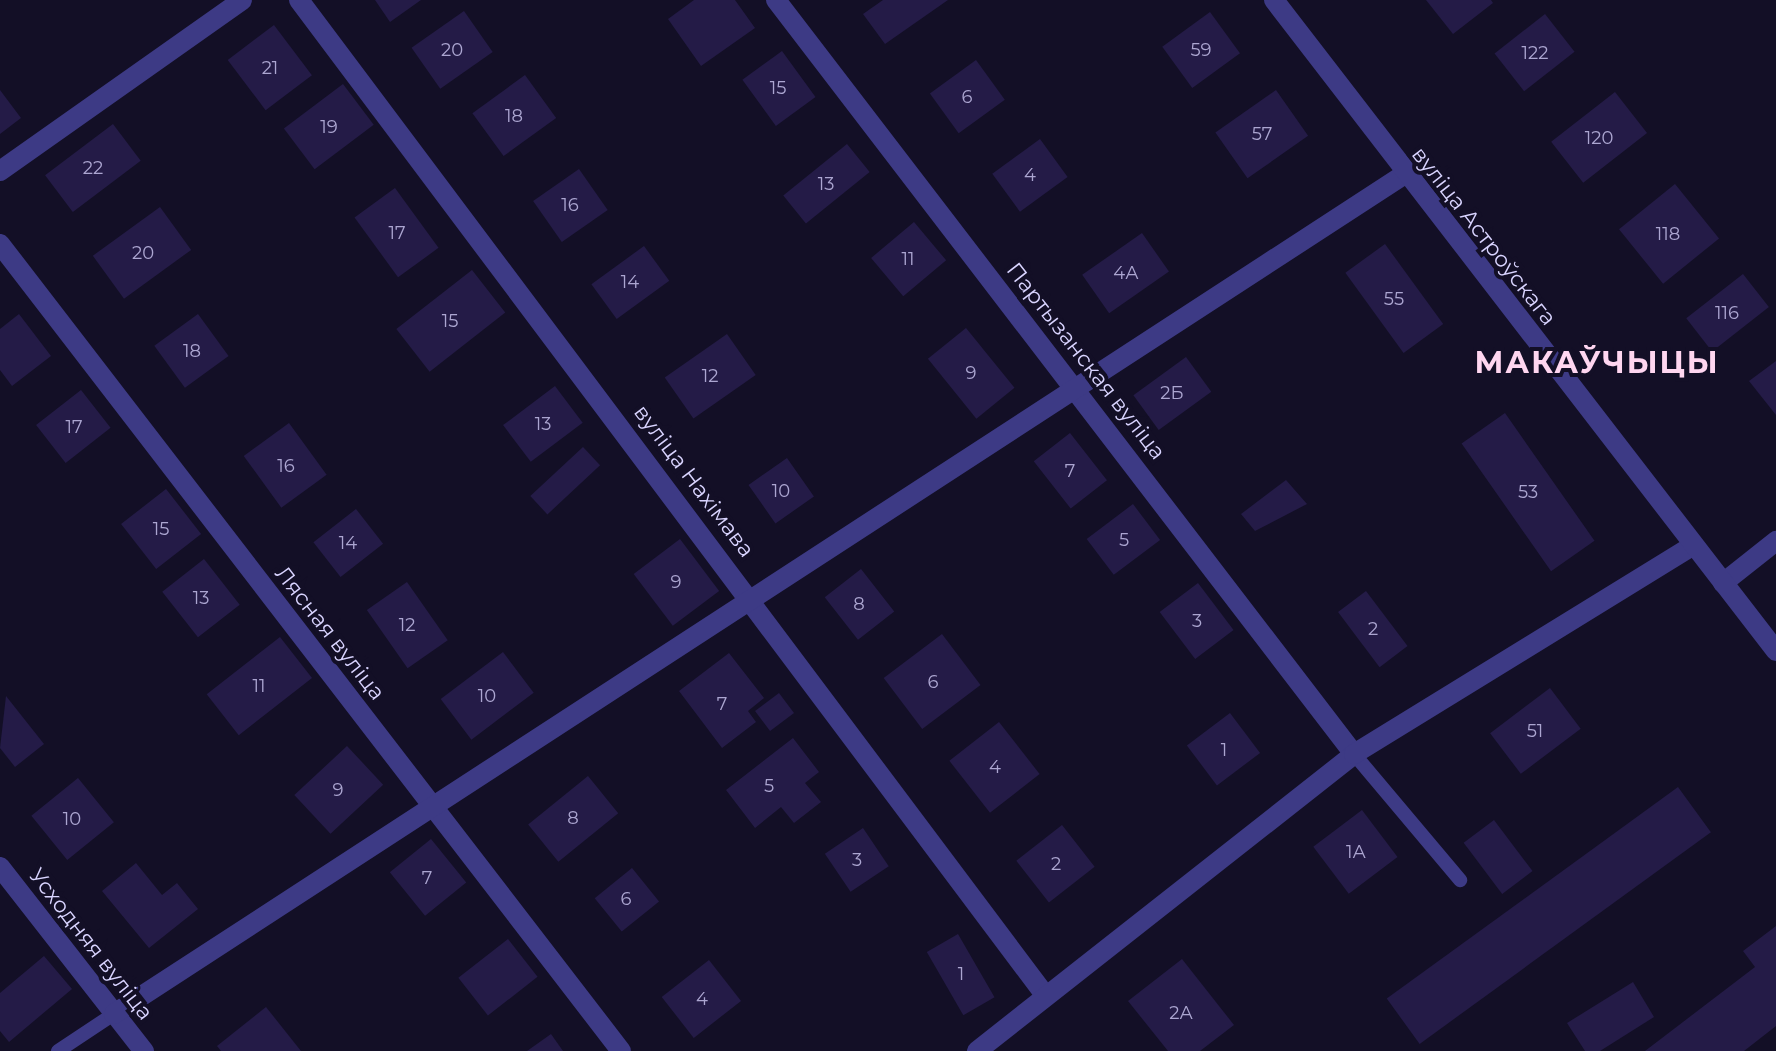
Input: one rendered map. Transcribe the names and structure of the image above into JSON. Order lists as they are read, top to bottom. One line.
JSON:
{"streets":{"street":["вуліца Астроўскага","Партызанская вуліца","вуліца Нахімава","Лясная вуліца","Усходняя вуліца"]},"districts":["МАКАЎЧЫЦЫ"],"house_numbers":["20","59","122","21","15","6","18","19","57","120","22","4","13","16","17","118","20","11","4А","14","55","116","15","18","9","12","2Б","13","17","16","7","10","53","15","5","14","9","13","8","3","12","2","6","11","10","7","51","1","4","5","9","8","10","1А","3","2","7","6","1","4","2А"]}
